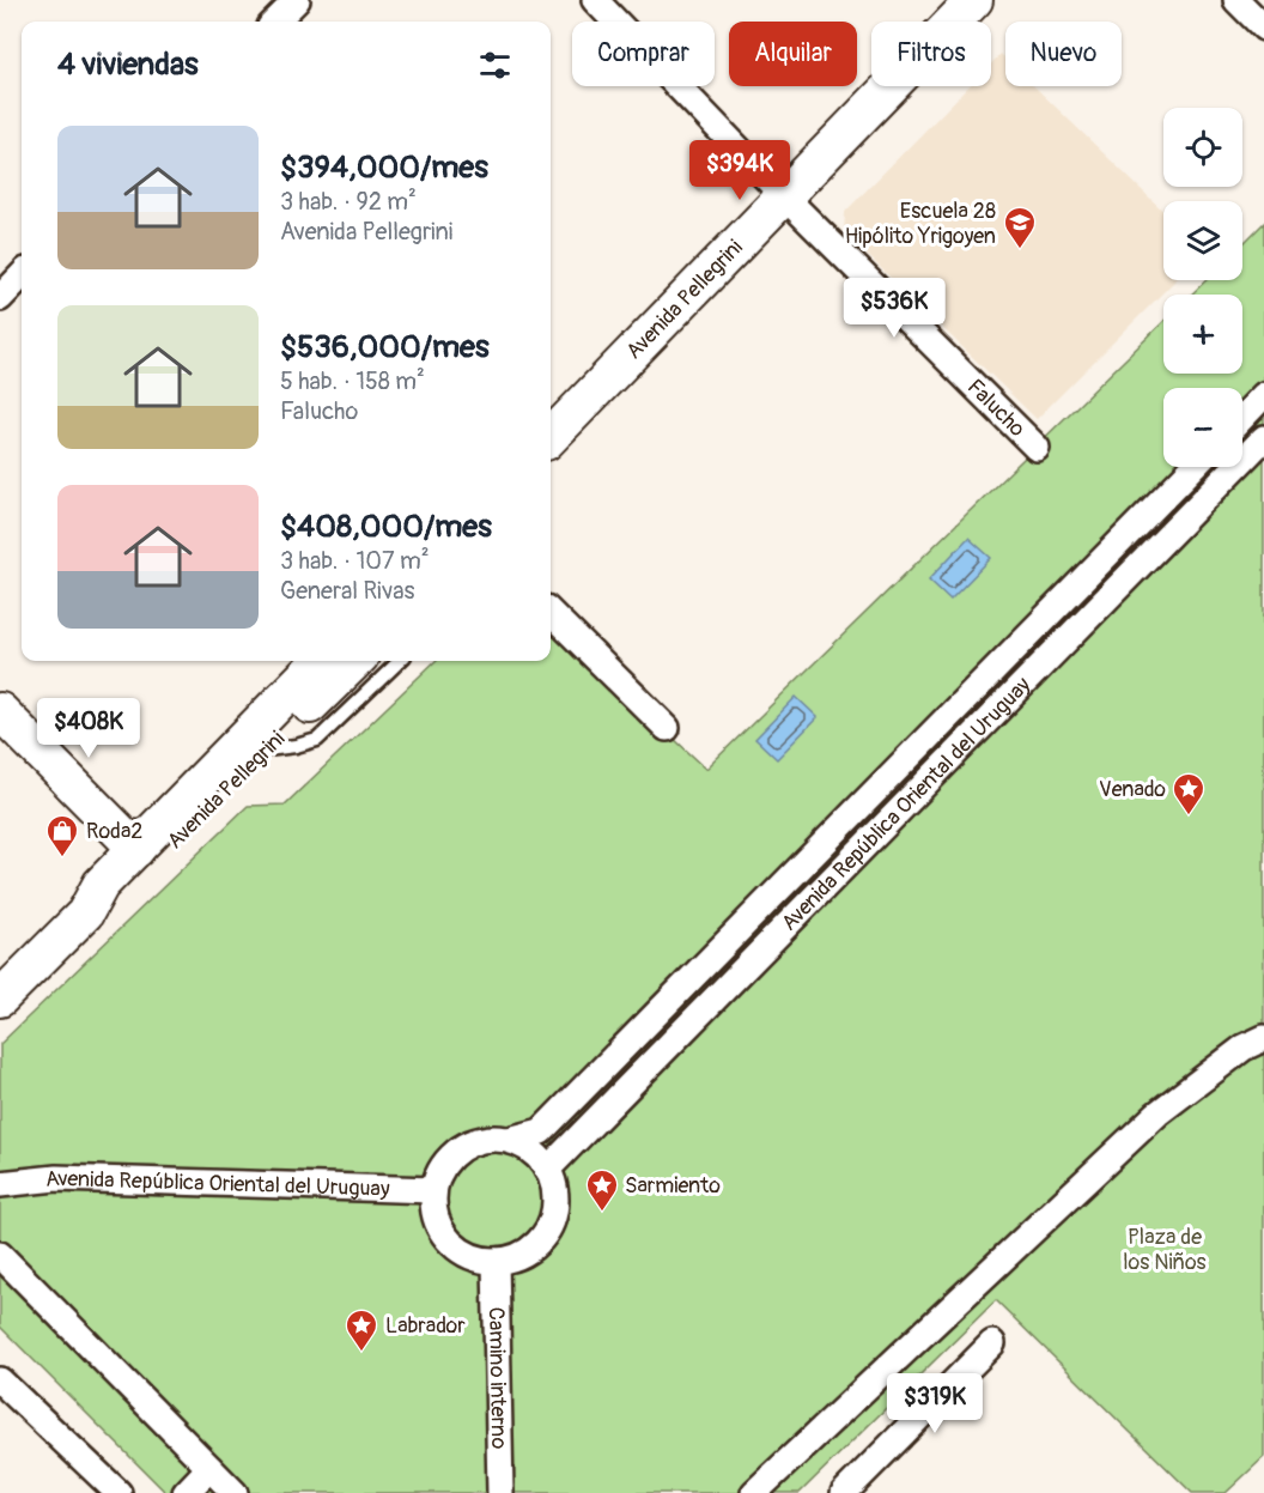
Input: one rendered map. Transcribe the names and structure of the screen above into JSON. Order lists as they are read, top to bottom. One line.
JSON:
{"streets":{"main road":["Avenida Pellegrini"],"street":["Falucho","Avenida República Oriental del Uruguay","Camino interno"]},"crossings":[["Avenida Pellegrini","Falucho"],["Avenida República Oriental del Uruguay","Camino interno"]],"parks":["Plaza de los Niños"],"places":{"school or university":["Escuela 28 Hipólito Yrigoyen"],"place":["Venado","Sarmiento","Labrador"],"shop":["Roda2"]},"page":{"chip":["Comprar","Alquilar","Filtros","Nuevo"],"heading":"4 viviendas","map_buttons":["+","−"],"list":[{"name":"$394,000/mes","note":"3 hab. · 92 m² · Avenida Pellegrini"},{"name":"$536,000/mes","note":"5 hab. · 158 m² · Falucho"},{"name":"$408,000/mes","note":"3 hab. · 107 m² · General Rivas"}],"price":["$394K","$536K","$408K","$319K"]}}
